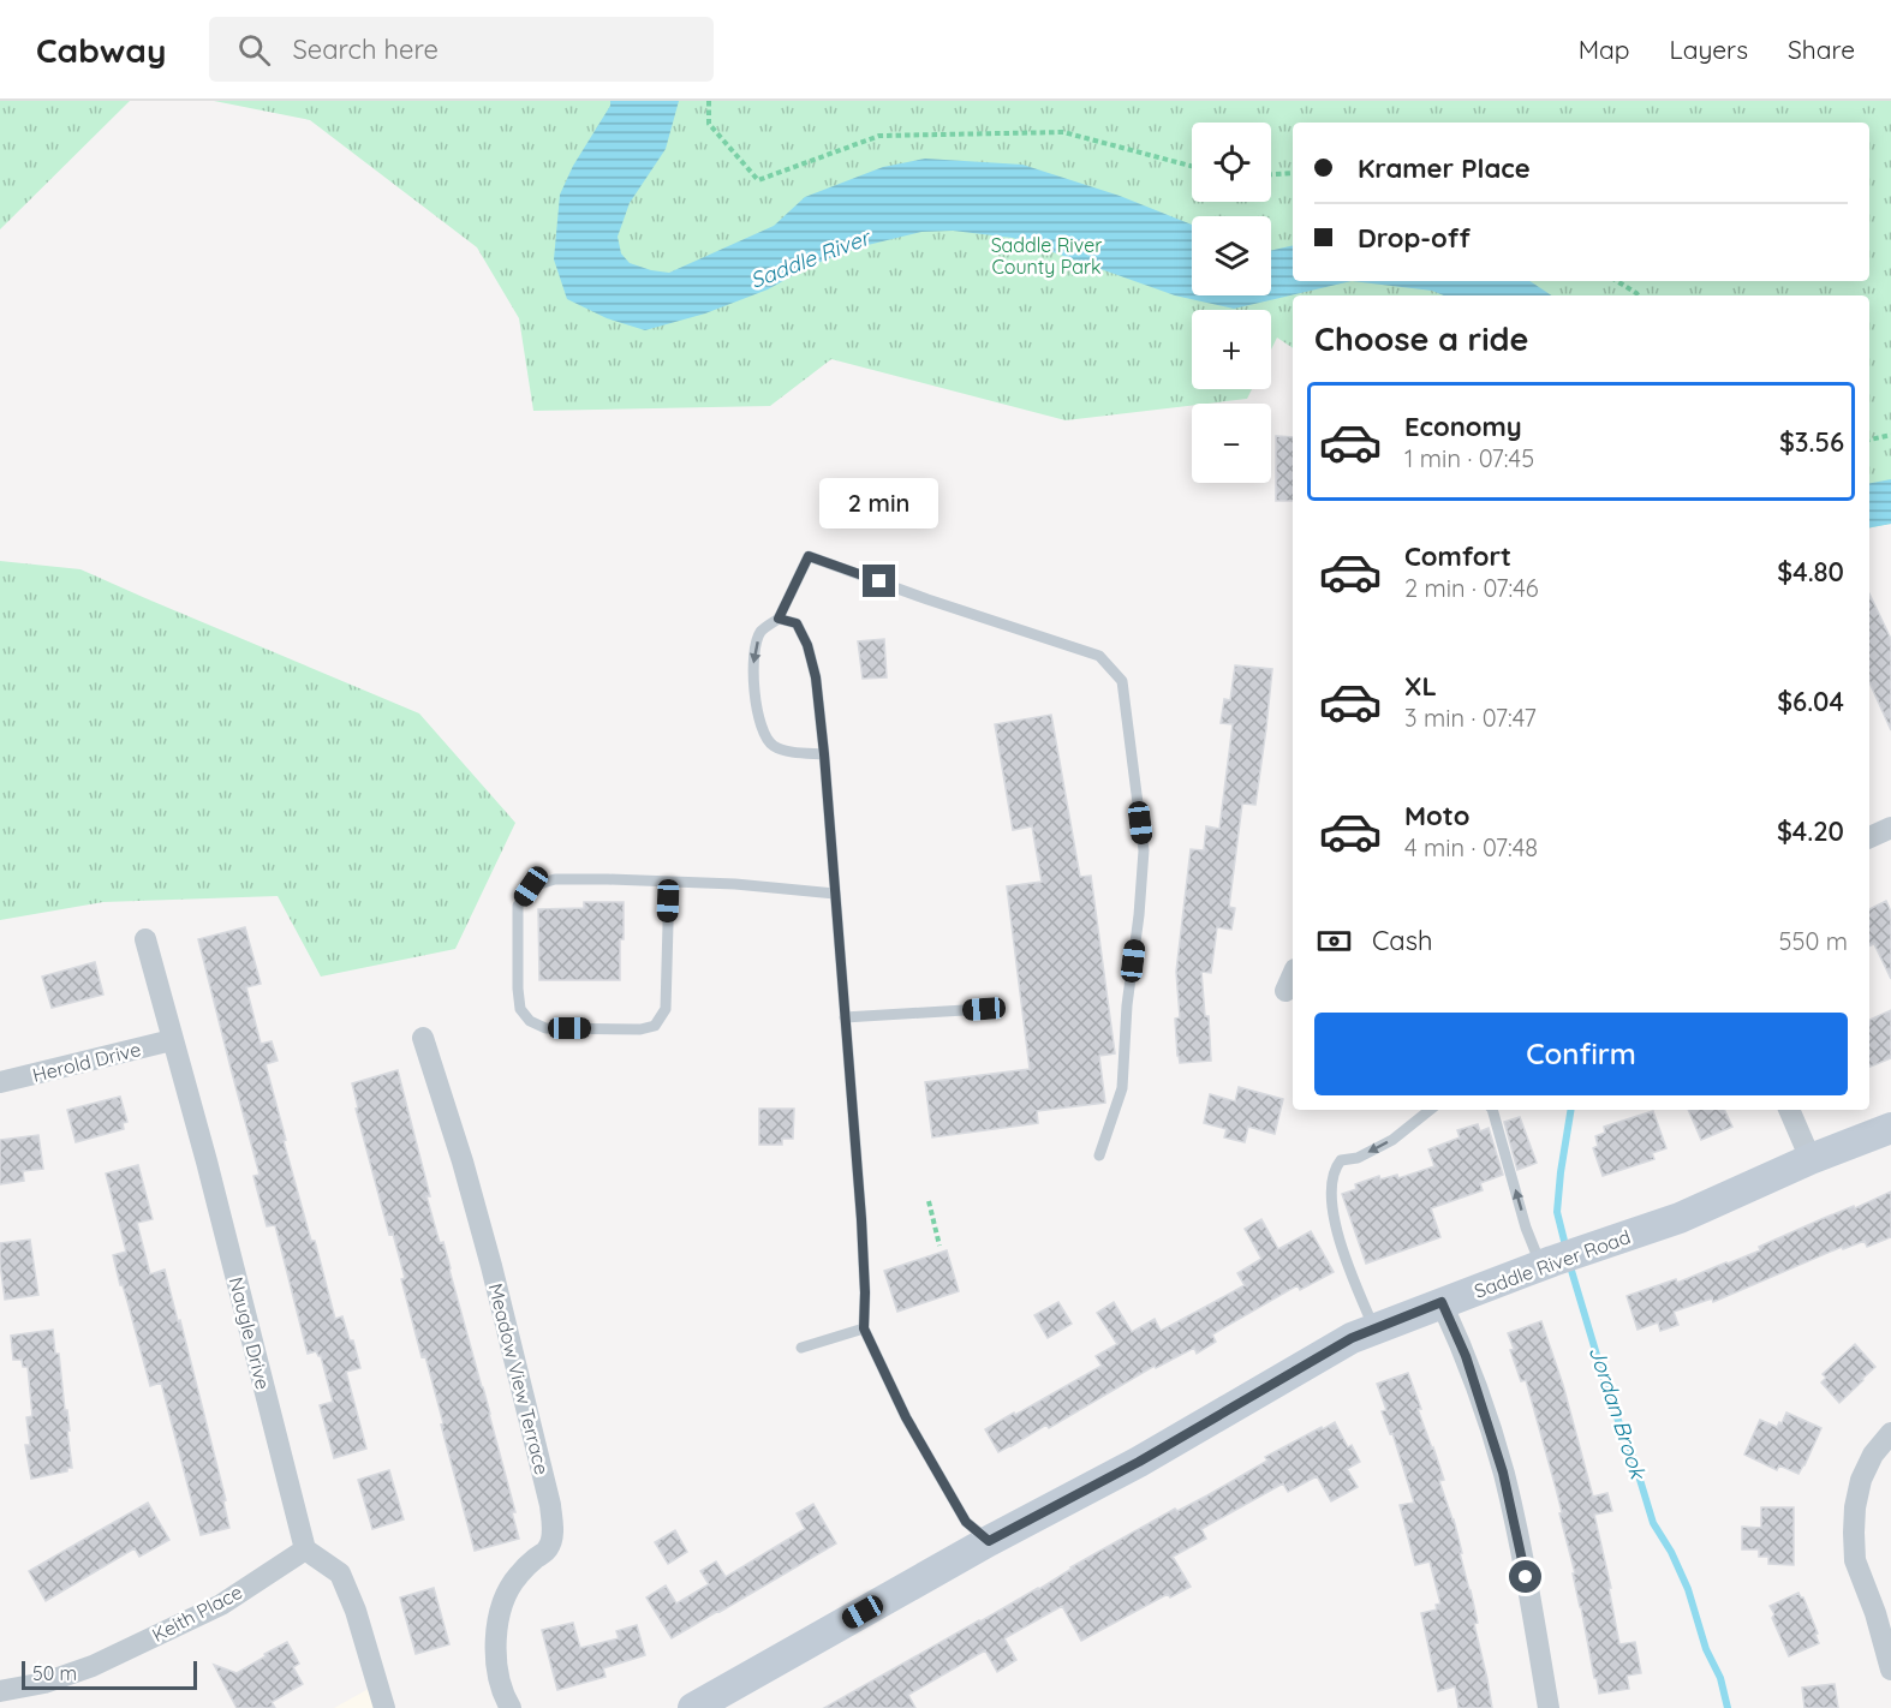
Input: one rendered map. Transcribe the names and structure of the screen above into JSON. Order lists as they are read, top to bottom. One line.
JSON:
{"streets":{"main road":["Saddle River Road"],"street":["Herold Drive","Naugle Drive","Meadow View Terrace","Keith Place"]},"crossings":[["Herold Drive","Naugle Drive"],["Naugle Drive","Keith Place"]],"water":["Saddle River","Jordan Brook"],"parks":["Saddle River County Park"],"scale_bar":"50 m","page":{"header":"Cabway","search":"Search here","nav":["Map","Layers","Share"],"map_buttons":["+","−"],"banner":["Kramer Place","Drop-off"],"heading":"Choose a ride","list":[{"name":"Economy","note":"1 min · 07:45","value":"$3.56"},{"name":"Comfort","note":"2 min · 07:46","value":"$4.80"},{"name":"XL","note":"3 min · 07:47","value":"$6.04"},{"name":"Moto","note":"4 min · 07:48","value":"$4.20"}],"bubble":"2 min","pay":["Cash","550 m"],"buttons":"Confirm","scale":"50 m"}}
